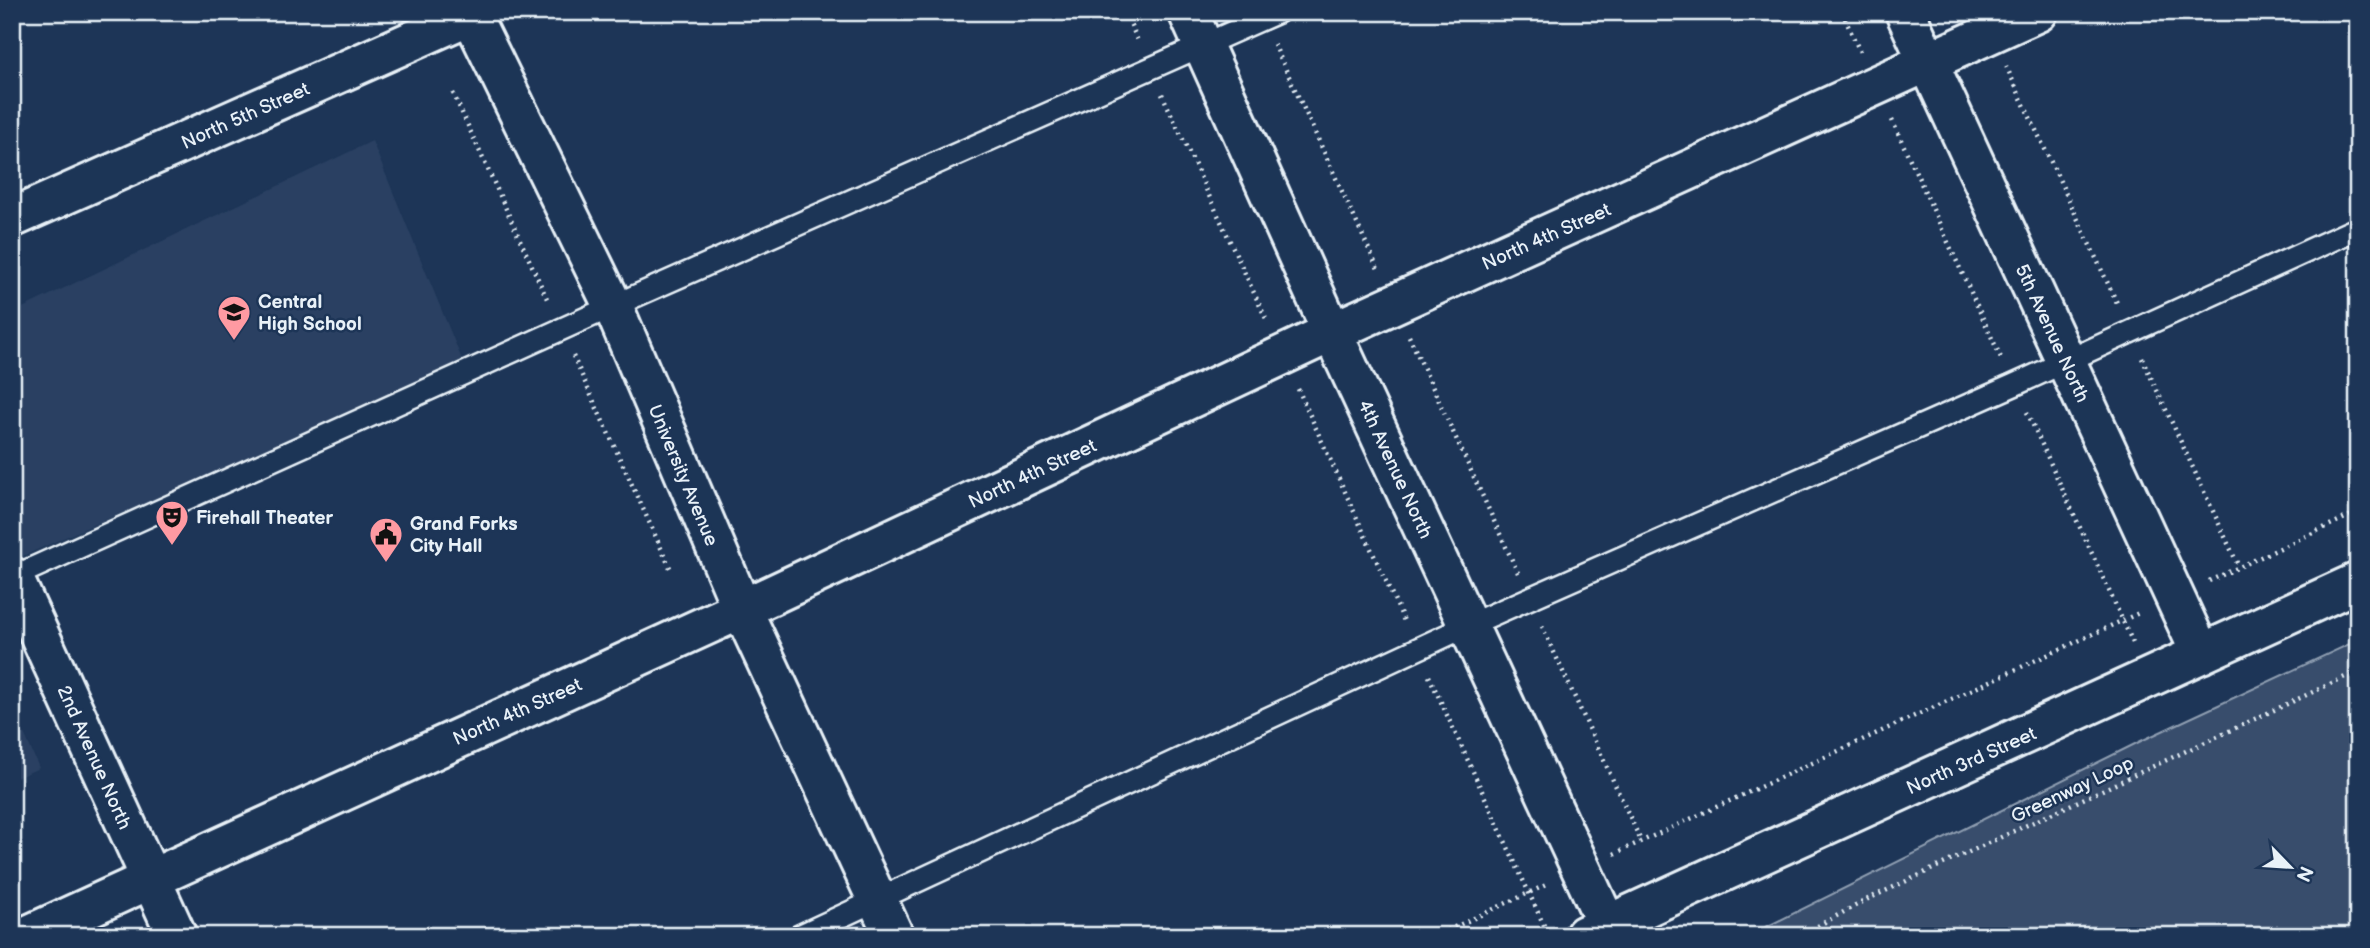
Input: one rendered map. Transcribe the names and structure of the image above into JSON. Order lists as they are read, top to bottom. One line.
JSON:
{"streets":{"street":["North 5th Street","North 4th Street","5th Avenue North","4th Avenue North","University Avenue","2nd Avenue North","North 3rd Street"],"path":["Greenway Loop"]},"crossings":[["North 5th Street","University Avenue"],["North 4th Street","5th Avenue North"],["North 4th Street","4th Avenue North"],["North 4th Street","University Avenue"],["North 4th Street","2nd Avenue North"],["5th Avenue North","North 3rd Street"],["4th Avenue North","North 3rd Street"]],"places":{"school or university":["Central High School"],"theatre":["Firehall Theater"],"public building":["Grand Forks City Hall"]},"north":"bottom right"}
